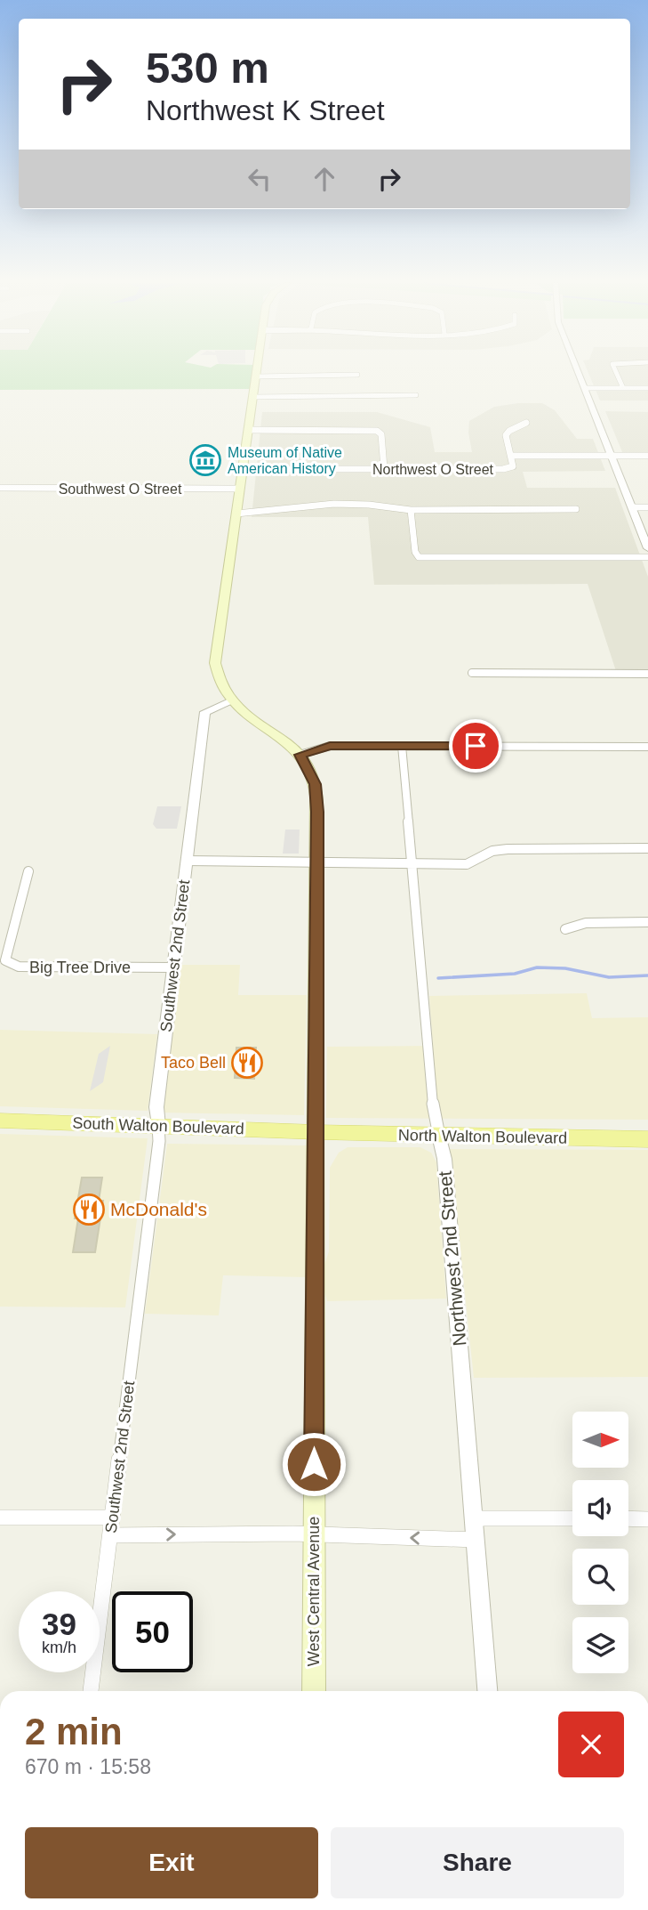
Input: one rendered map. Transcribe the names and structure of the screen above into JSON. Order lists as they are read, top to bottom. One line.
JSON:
{"streets":{"main road":["South Walton Boulevard","North Walton Boulevard","West Central Avenue"],"street":["Northwest O Street","Southwest O Street","Southwest 2nd Street","Big Tree Drive","Northwest 2nd Street"]},"crossings":[["Southwest 2nd Street","Big Tree Drive"],["Southwest 2nd Street","South Walton Boulevard"],["Southwest 2nd Street","West Central Avenue"],["South Walton Boulevard","North Walton Boulevard"],["South Walton Boulevard","West Central Avenue"],["North Walton Boulevard","Northwest 2nd Street"],["North Walton Boulevard","West Central Avenue"]],"places":{"museum":["Museum of Native American History"],"restaurant":["Taco Bell","McDonald's"]},"north":"right","page":{"turn":["530 m","Northwest K Street"],"speed":"39 km/h","limit":"50","heading":["2 min","670 m · 15:58"],"buttons":["Exit","Share"]}}
